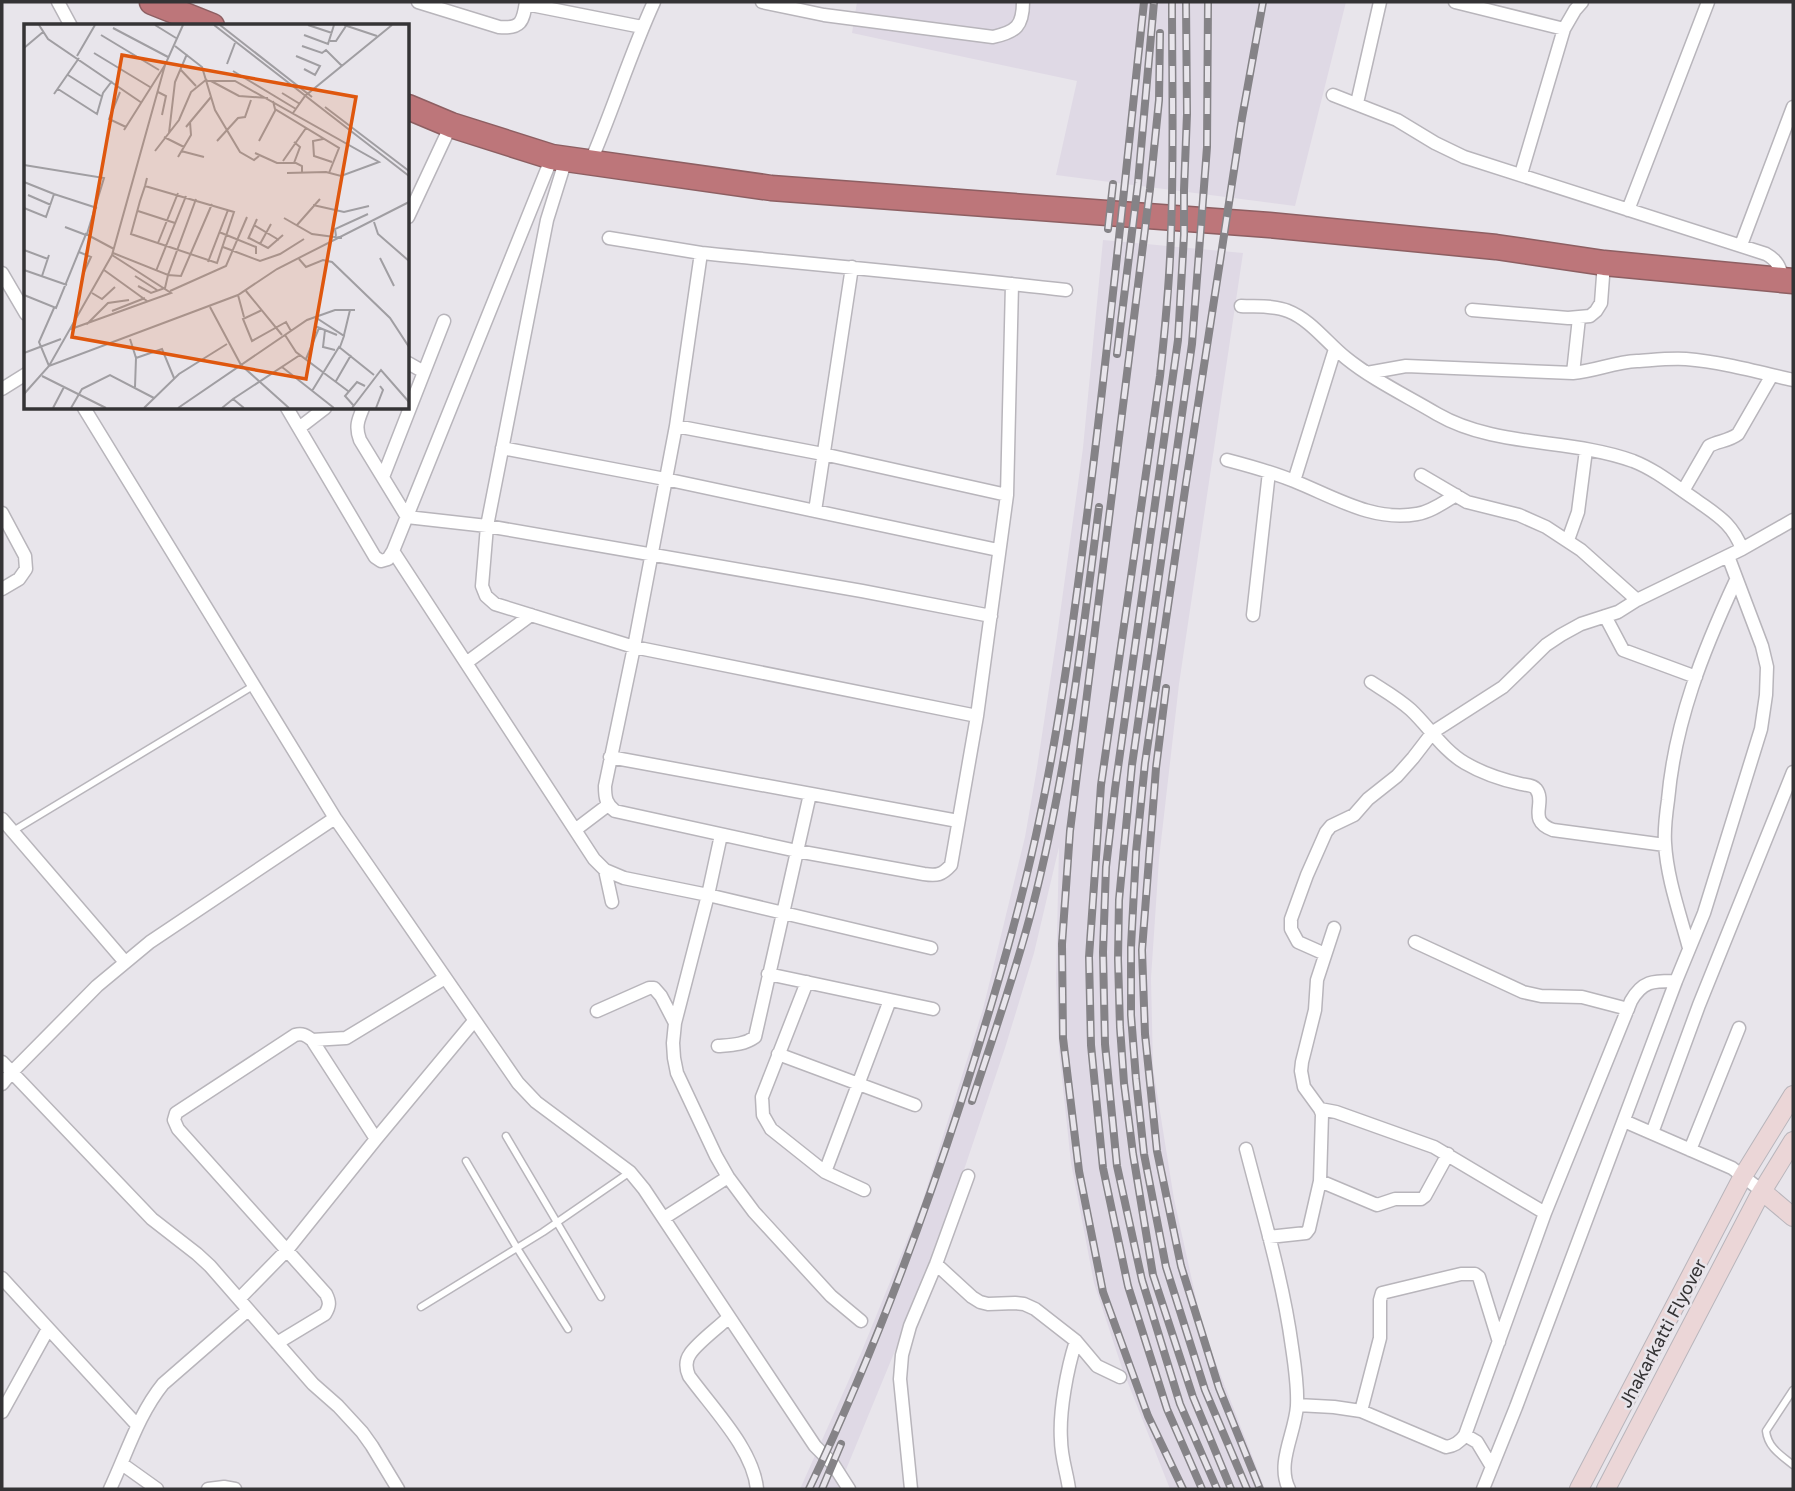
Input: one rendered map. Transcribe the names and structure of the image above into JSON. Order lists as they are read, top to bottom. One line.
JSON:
{"streets":{"main road":["Jhakarkatti Flyover"]}}
